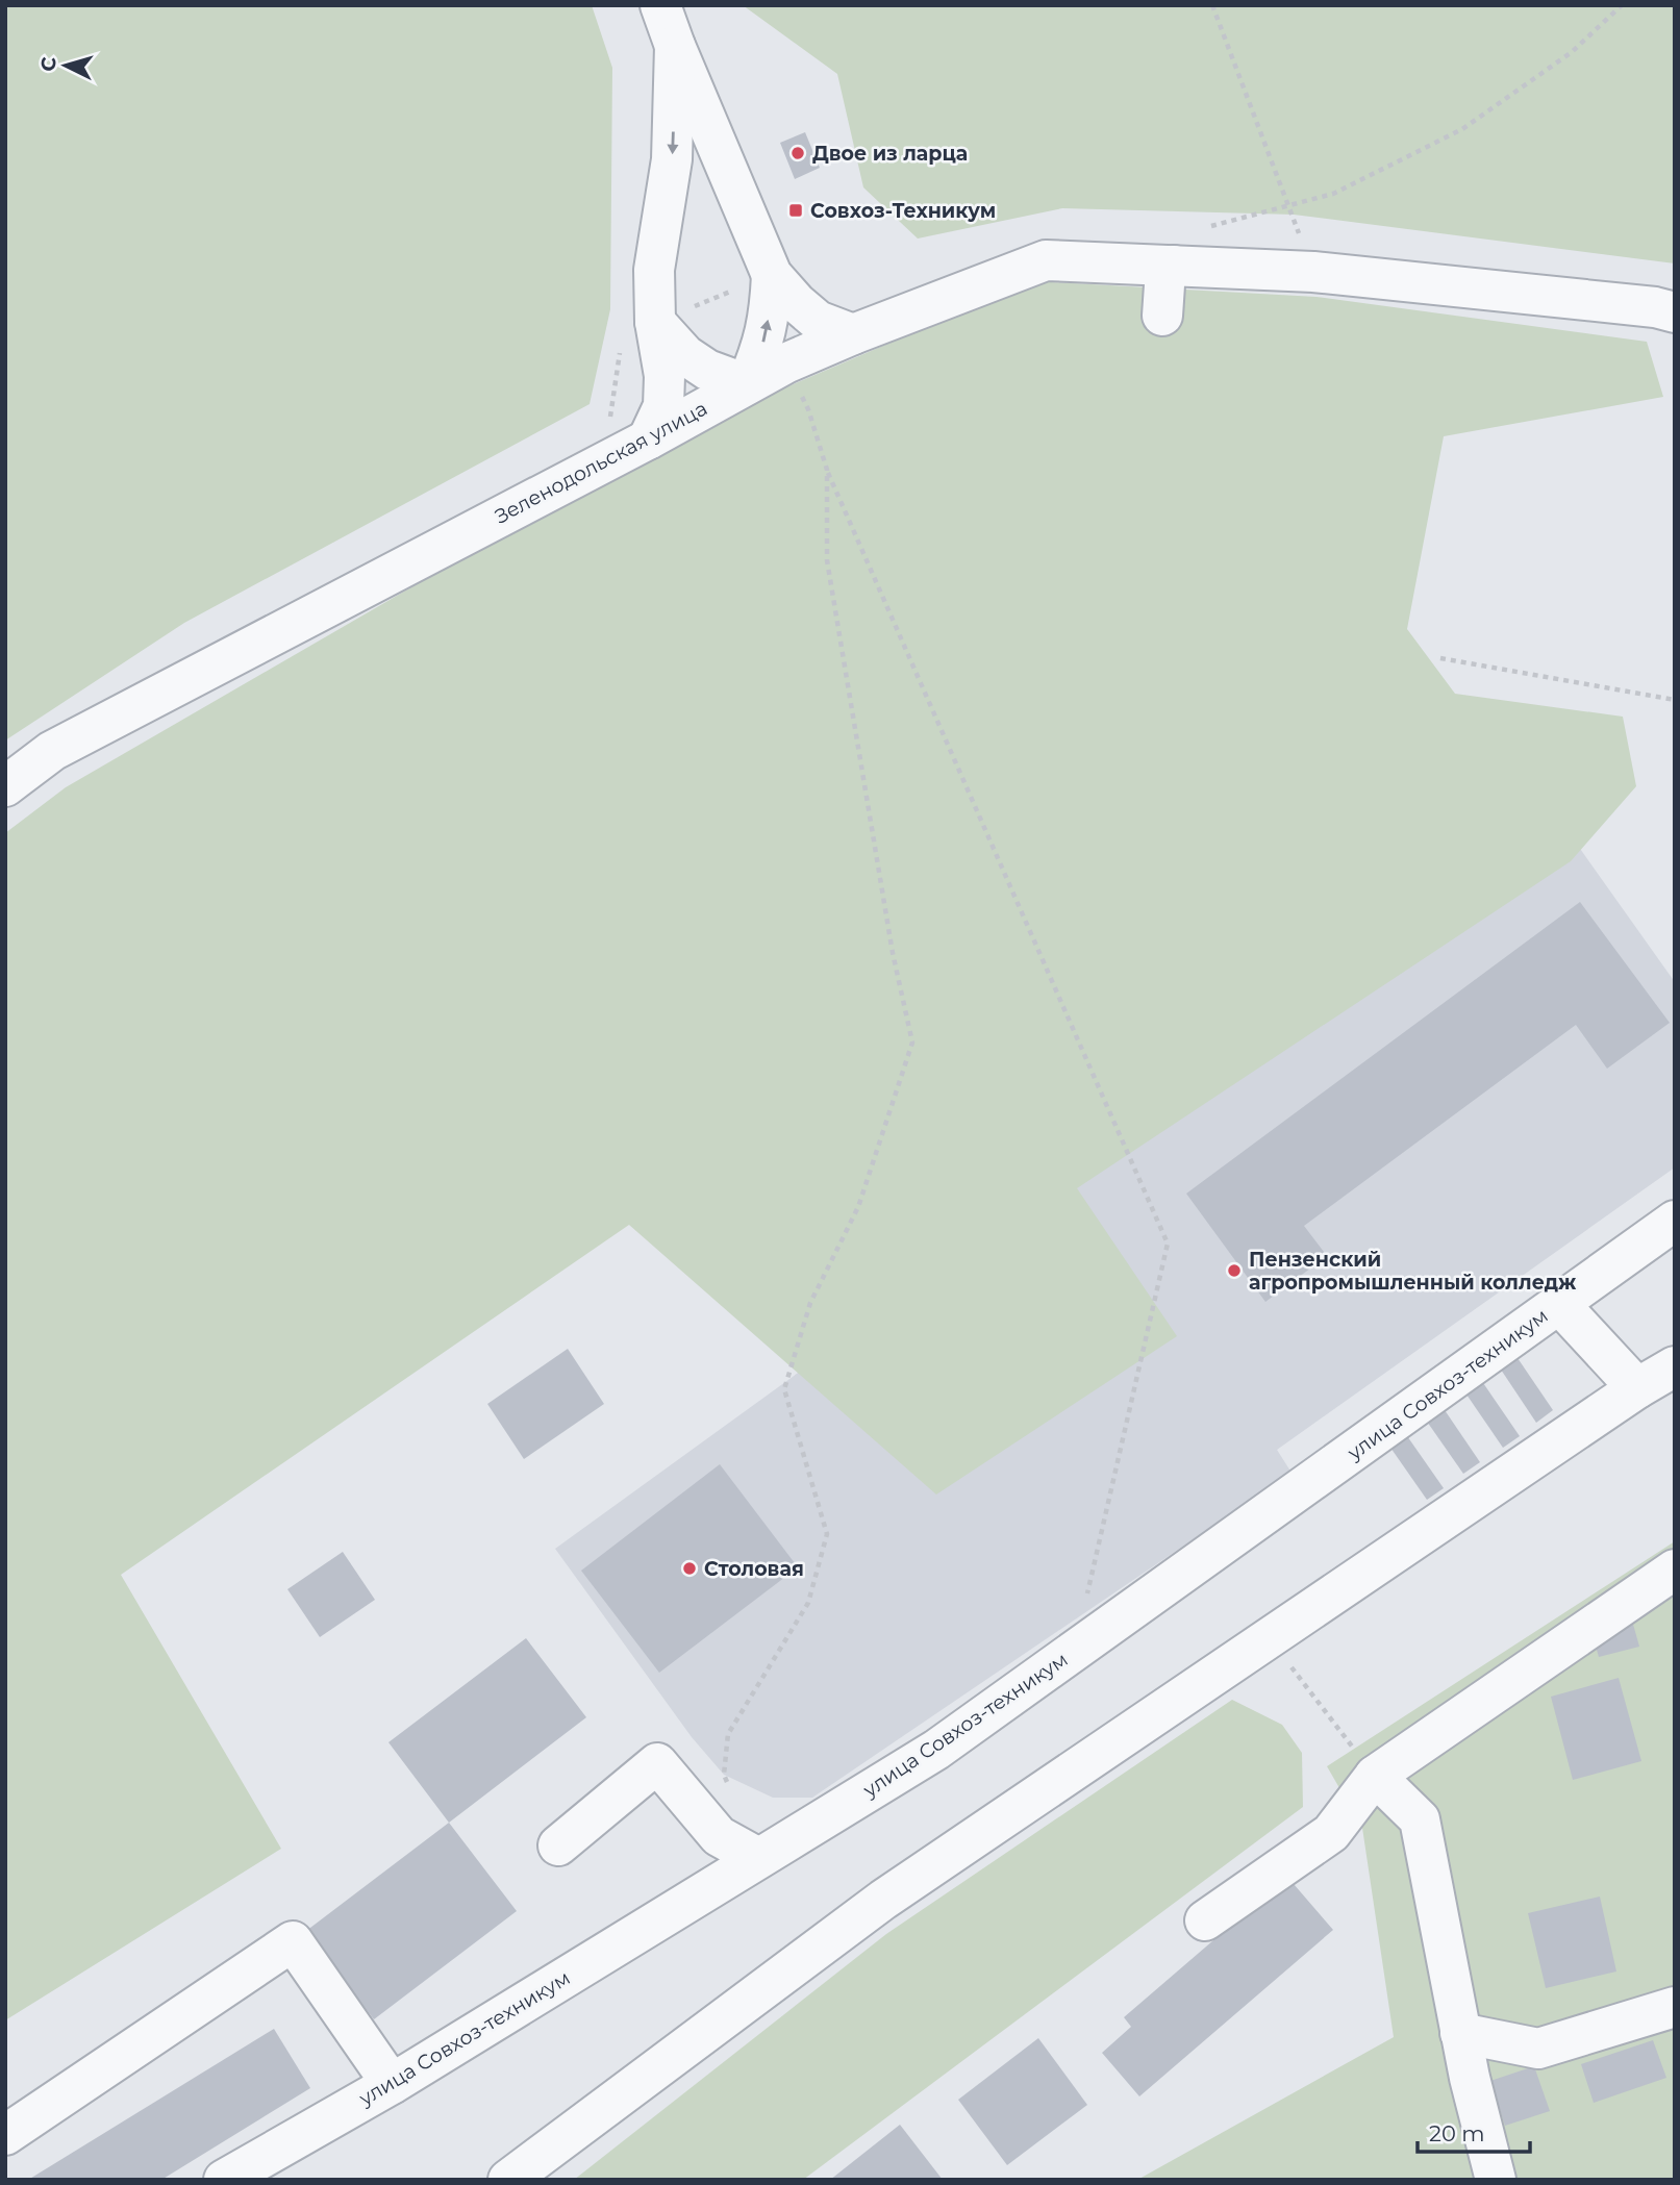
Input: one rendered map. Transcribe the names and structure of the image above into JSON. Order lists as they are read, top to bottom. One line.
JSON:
{"streets":{"street":["Зеленодольская улица","улица Совхоз-техникум"]},"places":{"other":["Двое из ларца","Пензенский агропромышленный колледж","Столовая"],"transit":["Совхоз-Техникум"]},"scale_bar":"20 m","north":"left"}
